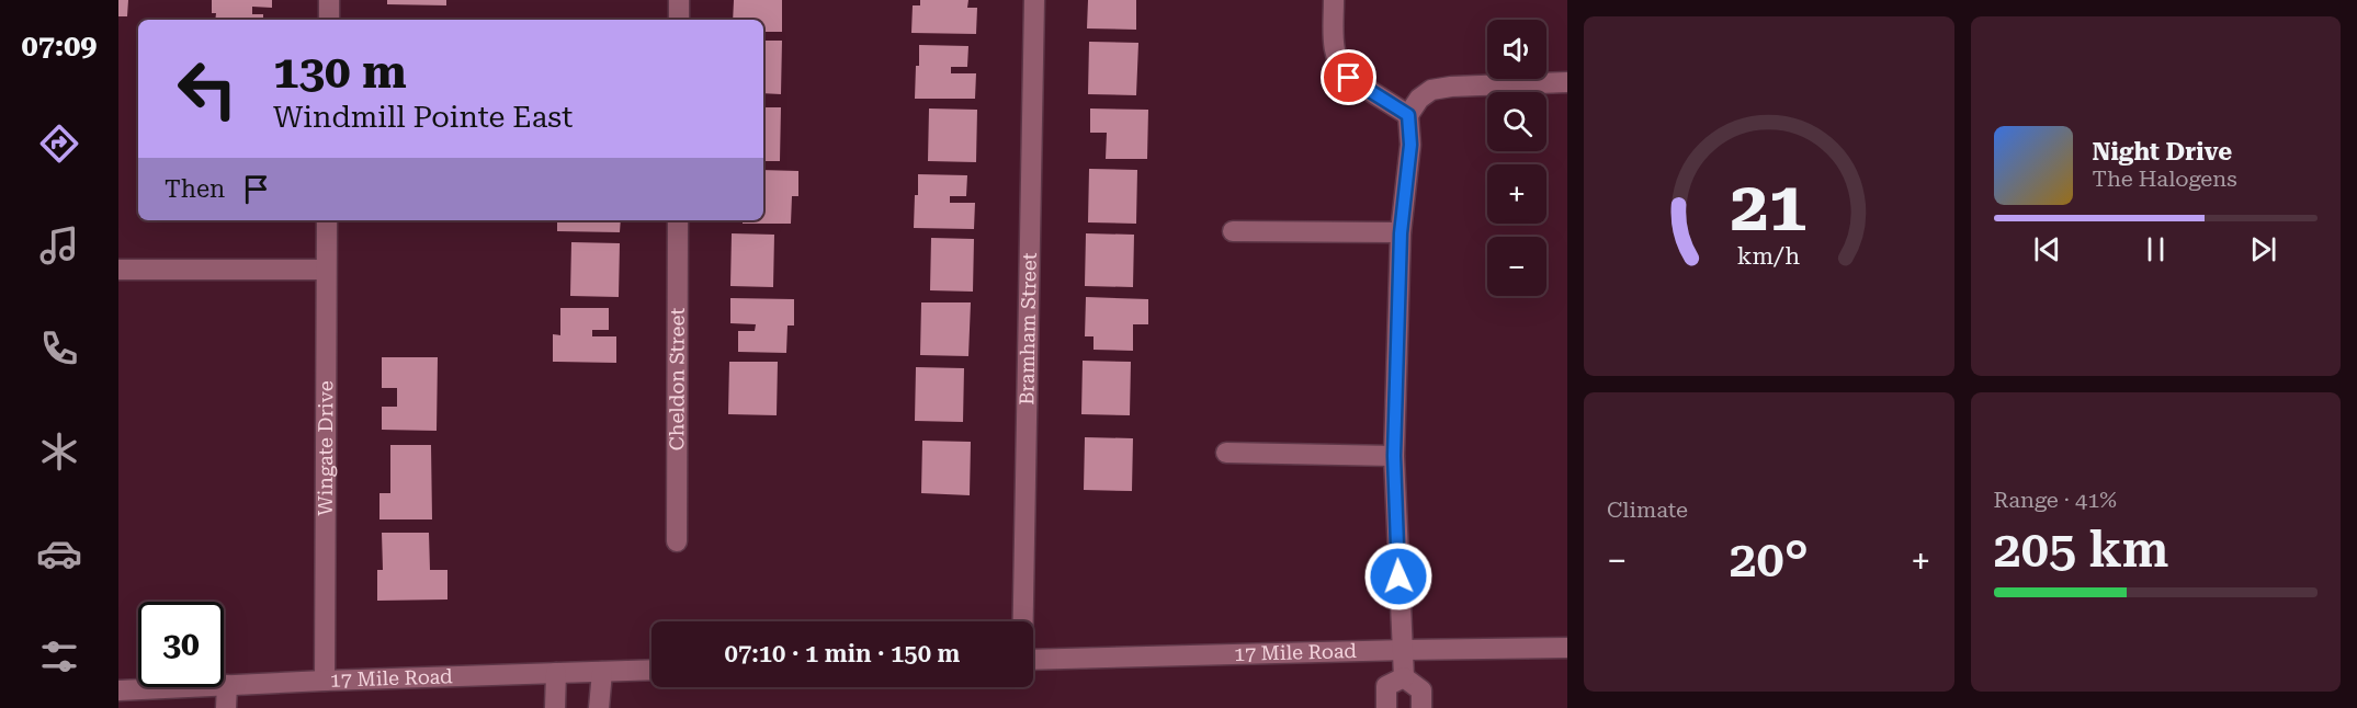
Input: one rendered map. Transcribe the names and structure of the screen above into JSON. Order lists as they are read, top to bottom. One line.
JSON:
{"streets":{"street":["Bramham Street","Cheldon Street","Wingate Drive","17 Mile Road"]},"crossings":[["Wingate Drive","17 Mile Road"]],"page":{"tabs":"07:09","map_buttons":["+","−"],"turn":["130 m","Windmill Pointe East"],"song":["Night Drive","The Halogens"],"then":"Then","tile":["Climate",["Range · 41%","205 km"]],"heat":["−","20°","+"],"limit":"30","trip":"07:10 · 1 min · 150 m","gauge":["21","km/h"]}}
